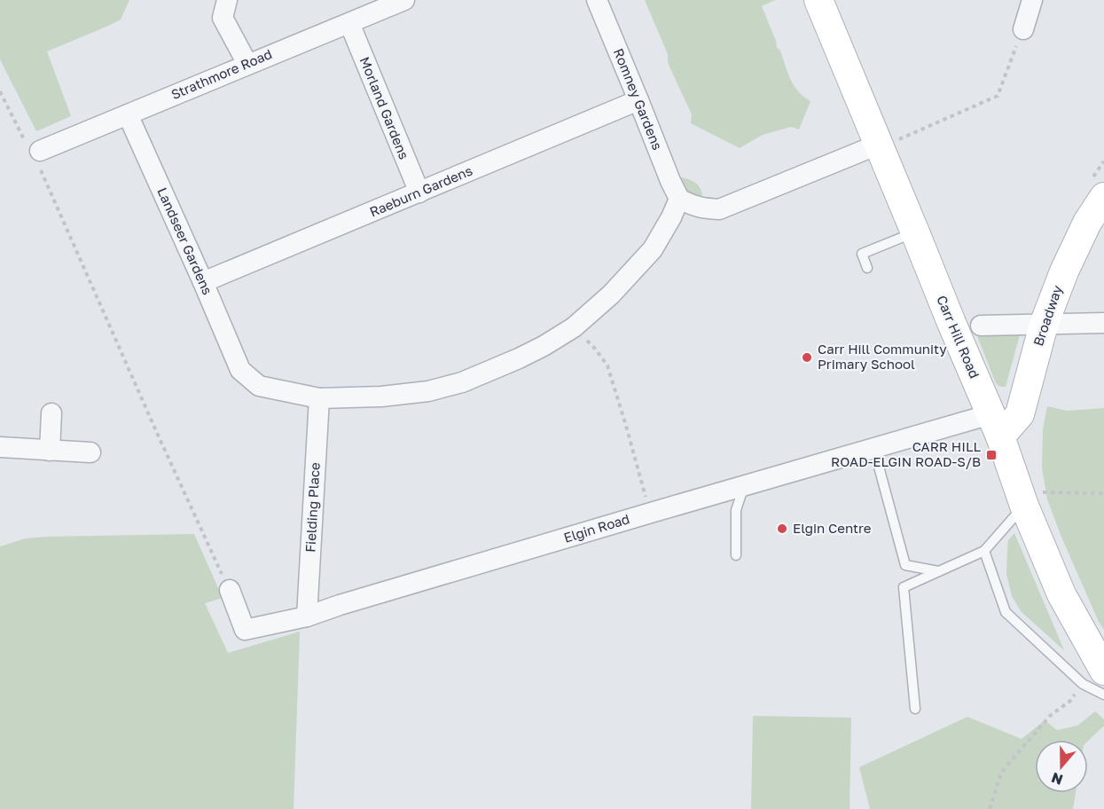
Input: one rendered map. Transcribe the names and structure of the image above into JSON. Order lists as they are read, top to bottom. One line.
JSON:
{"streets":{"street":["Strathmore Road","Romney Gardens","Morland Gardens","Raeburn Gardens","Landseer Gardens","Broadway","Carr Hill Road","Fielding Place","Elgin Road"]},"crossings":[["Strathmore Road","Morland Gardens"],["Strathmore Road","Landseer Gardens"],["Romney Gardens","Raeburn Gardens"],["Morland Gardens","Raeburn Gardens"],["Raeburn Gardens","Landseer Gardens"],["Landseer Gardens","Fielding Place"],["Broadway","Carr Hill Road"],["Broadway","Elgin Road"],["Carr Hill Road","Elgin Road"],["Fielding Place","Elgin Road"]],"places":{"other":["Carr Hill Community Primary School","Elgin Centre"],"transit":["CARR HILL ROAD-ELGIN ROAD-S/B"]},"north":"bottom"}
